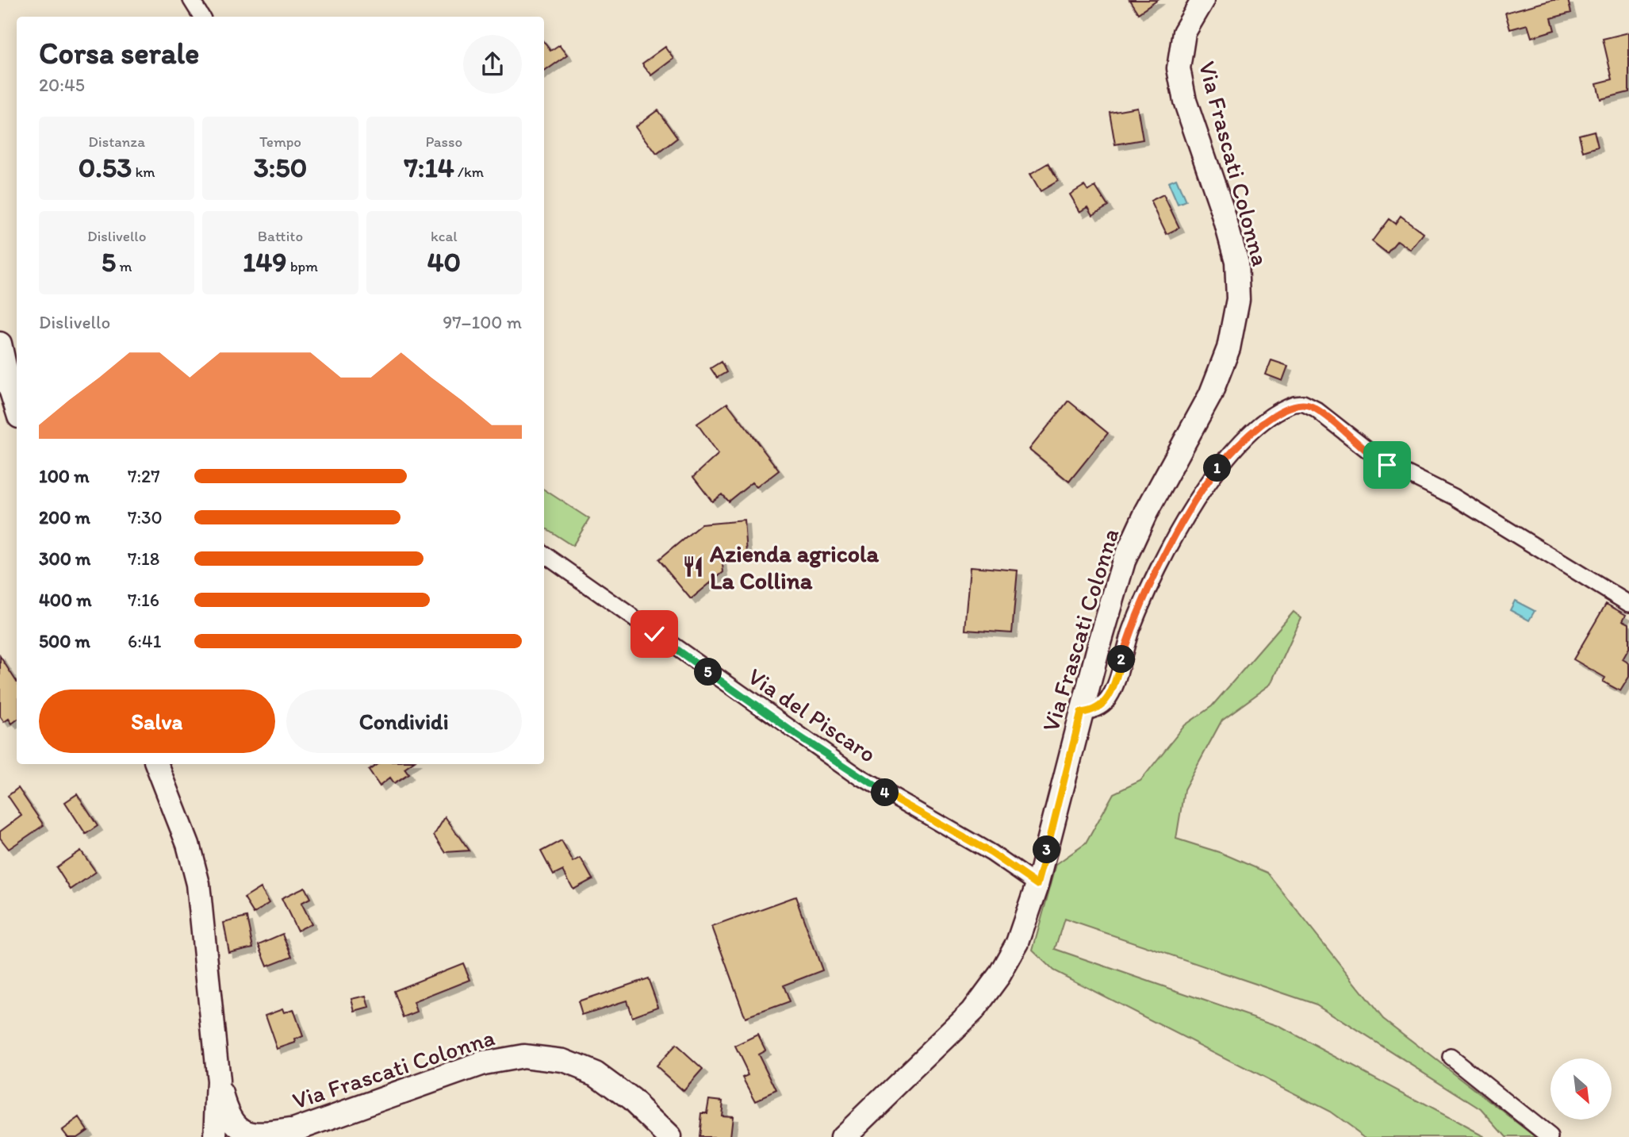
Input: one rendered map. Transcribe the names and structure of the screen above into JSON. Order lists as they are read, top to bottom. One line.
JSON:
{"streets":{"street":["Via Frascati Colonna","Via del Piscaro"]},"crossings":[["Via Frascati Colonna","Via del Piscaro"]],"places":{"restaurant":["Azienda agricola La Collina"]},"north":"bottom right","page":{"heading":["Corsa serale","20:45"],"stats":[["Distanza","0.53 km"],["Tempo","3:50"],["Passo","7:14 /km"],["Dislivello","5 m"],["Battito","149 bpm"],["kcal","40"]],"chart":["Dislivello","97–100 m"],"pins":["1","2","5","4","3"],"list":[{"name":"100 m","note":"7:27"},{"name":"200 m","note":"7:30"},{"name":"300 m","note":"7:18"},{"name":"400 m","note":"7:16"},{"name":"500 m","note":"6:41"}],"buttons":["Salva","Condividi"]}}
